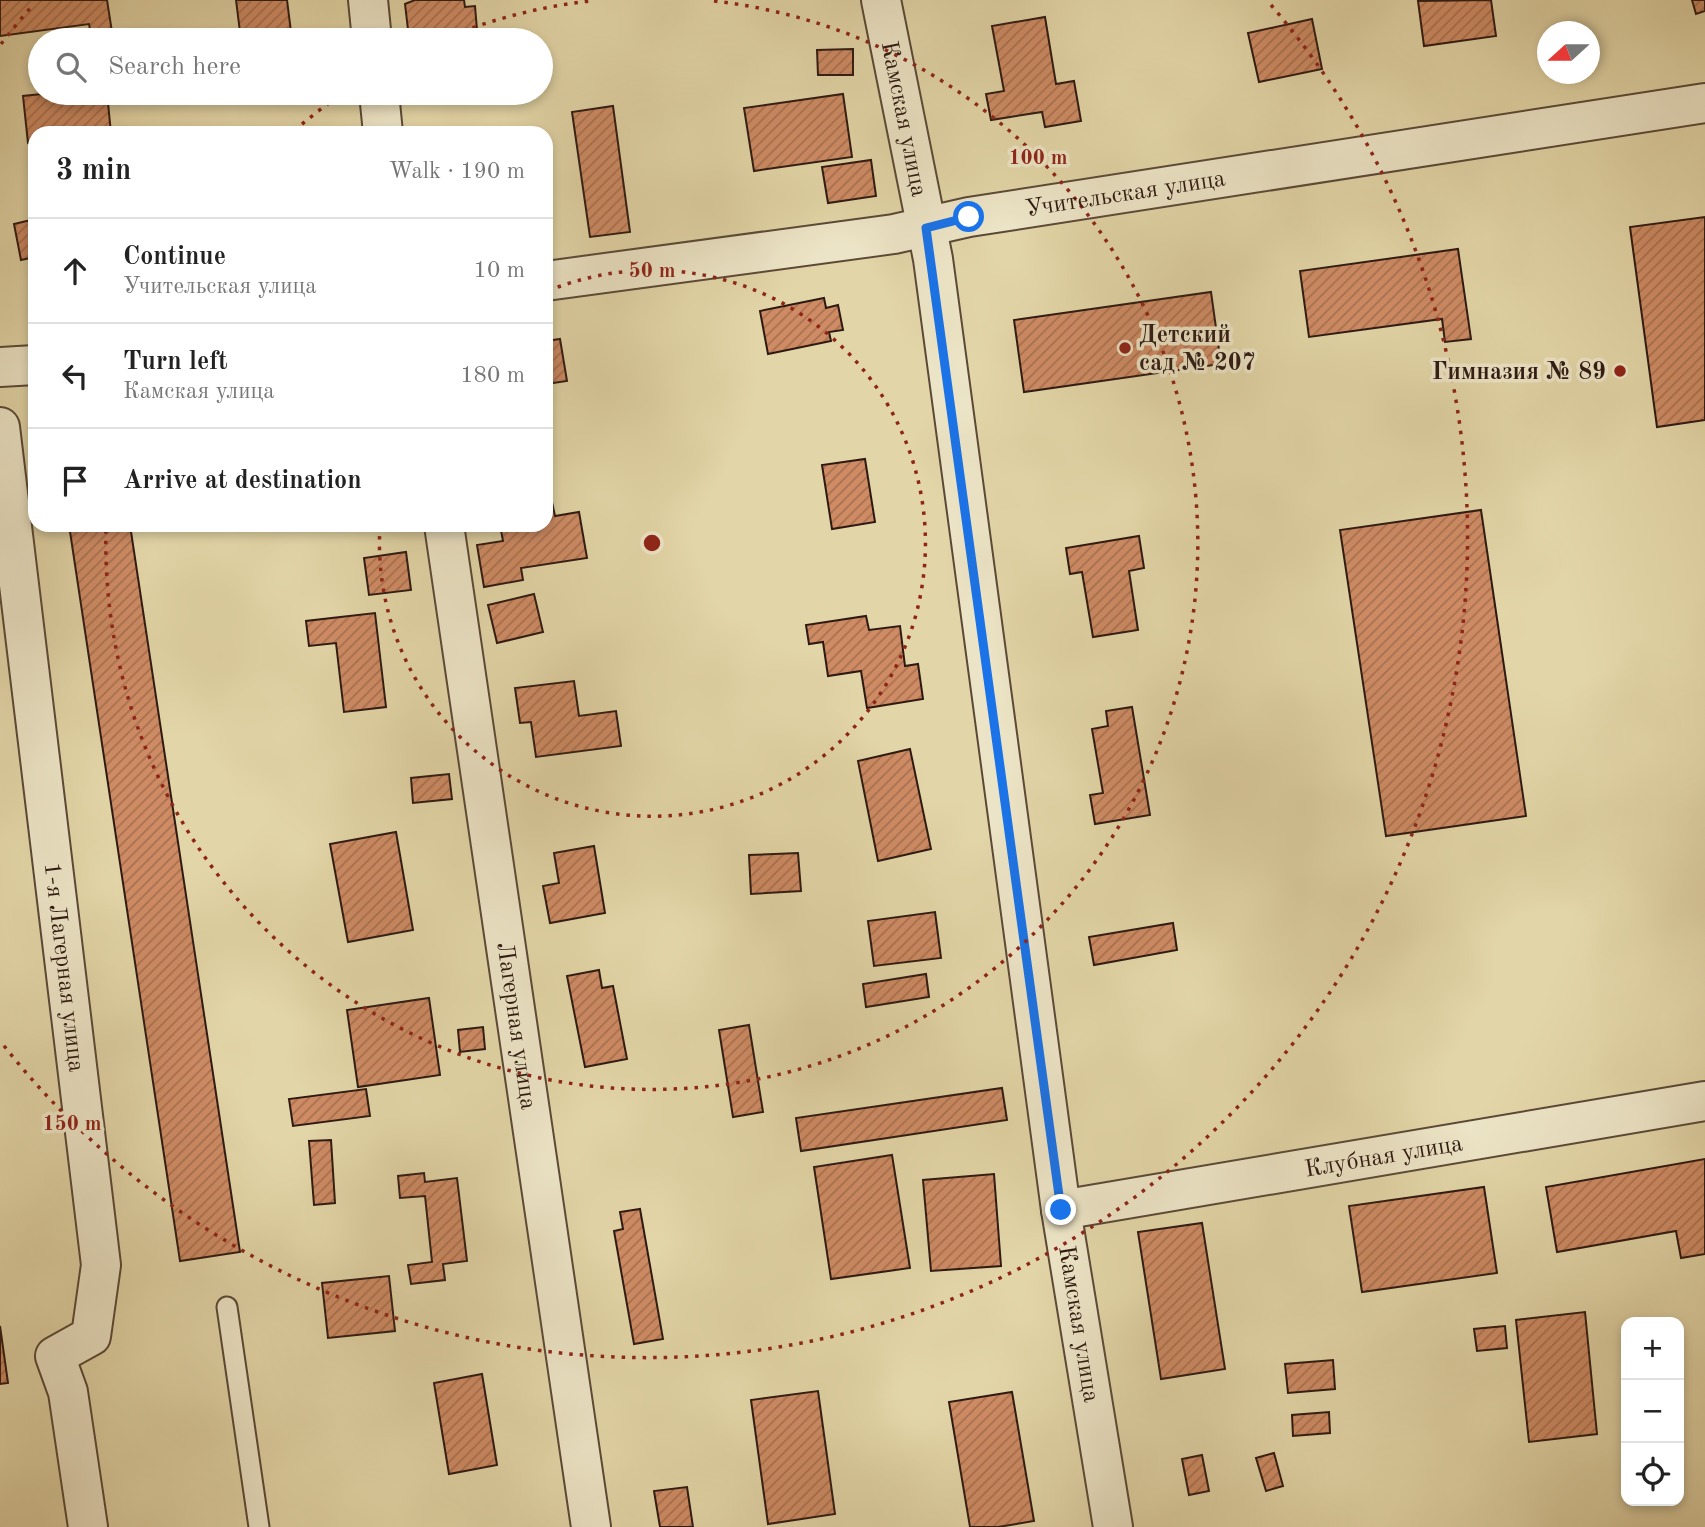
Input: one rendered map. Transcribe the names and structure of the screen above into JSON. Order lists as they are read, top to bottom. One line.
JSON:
{"streets":{"street":["Камская улица","Учительская улица","1-я Лагерная улица","Лагерная улица","Клубная улица"]},"crossings":[["Камская улица","Учительская улица"],["Камская улица","Клубная улица"]],"places":["Детский сад № 207","Гимназия № 89"],"north":"left","page":{"search":"Search here","heading":["3 min","Walk · 190 m"],"list":[["Continue","Учительская улица","10 m"],["Turn left","Камская улица","180 m"],"Arrive at destination"],"map_buttons":["+","−"]},"rings":["100 m","50 m","150 m"]}
